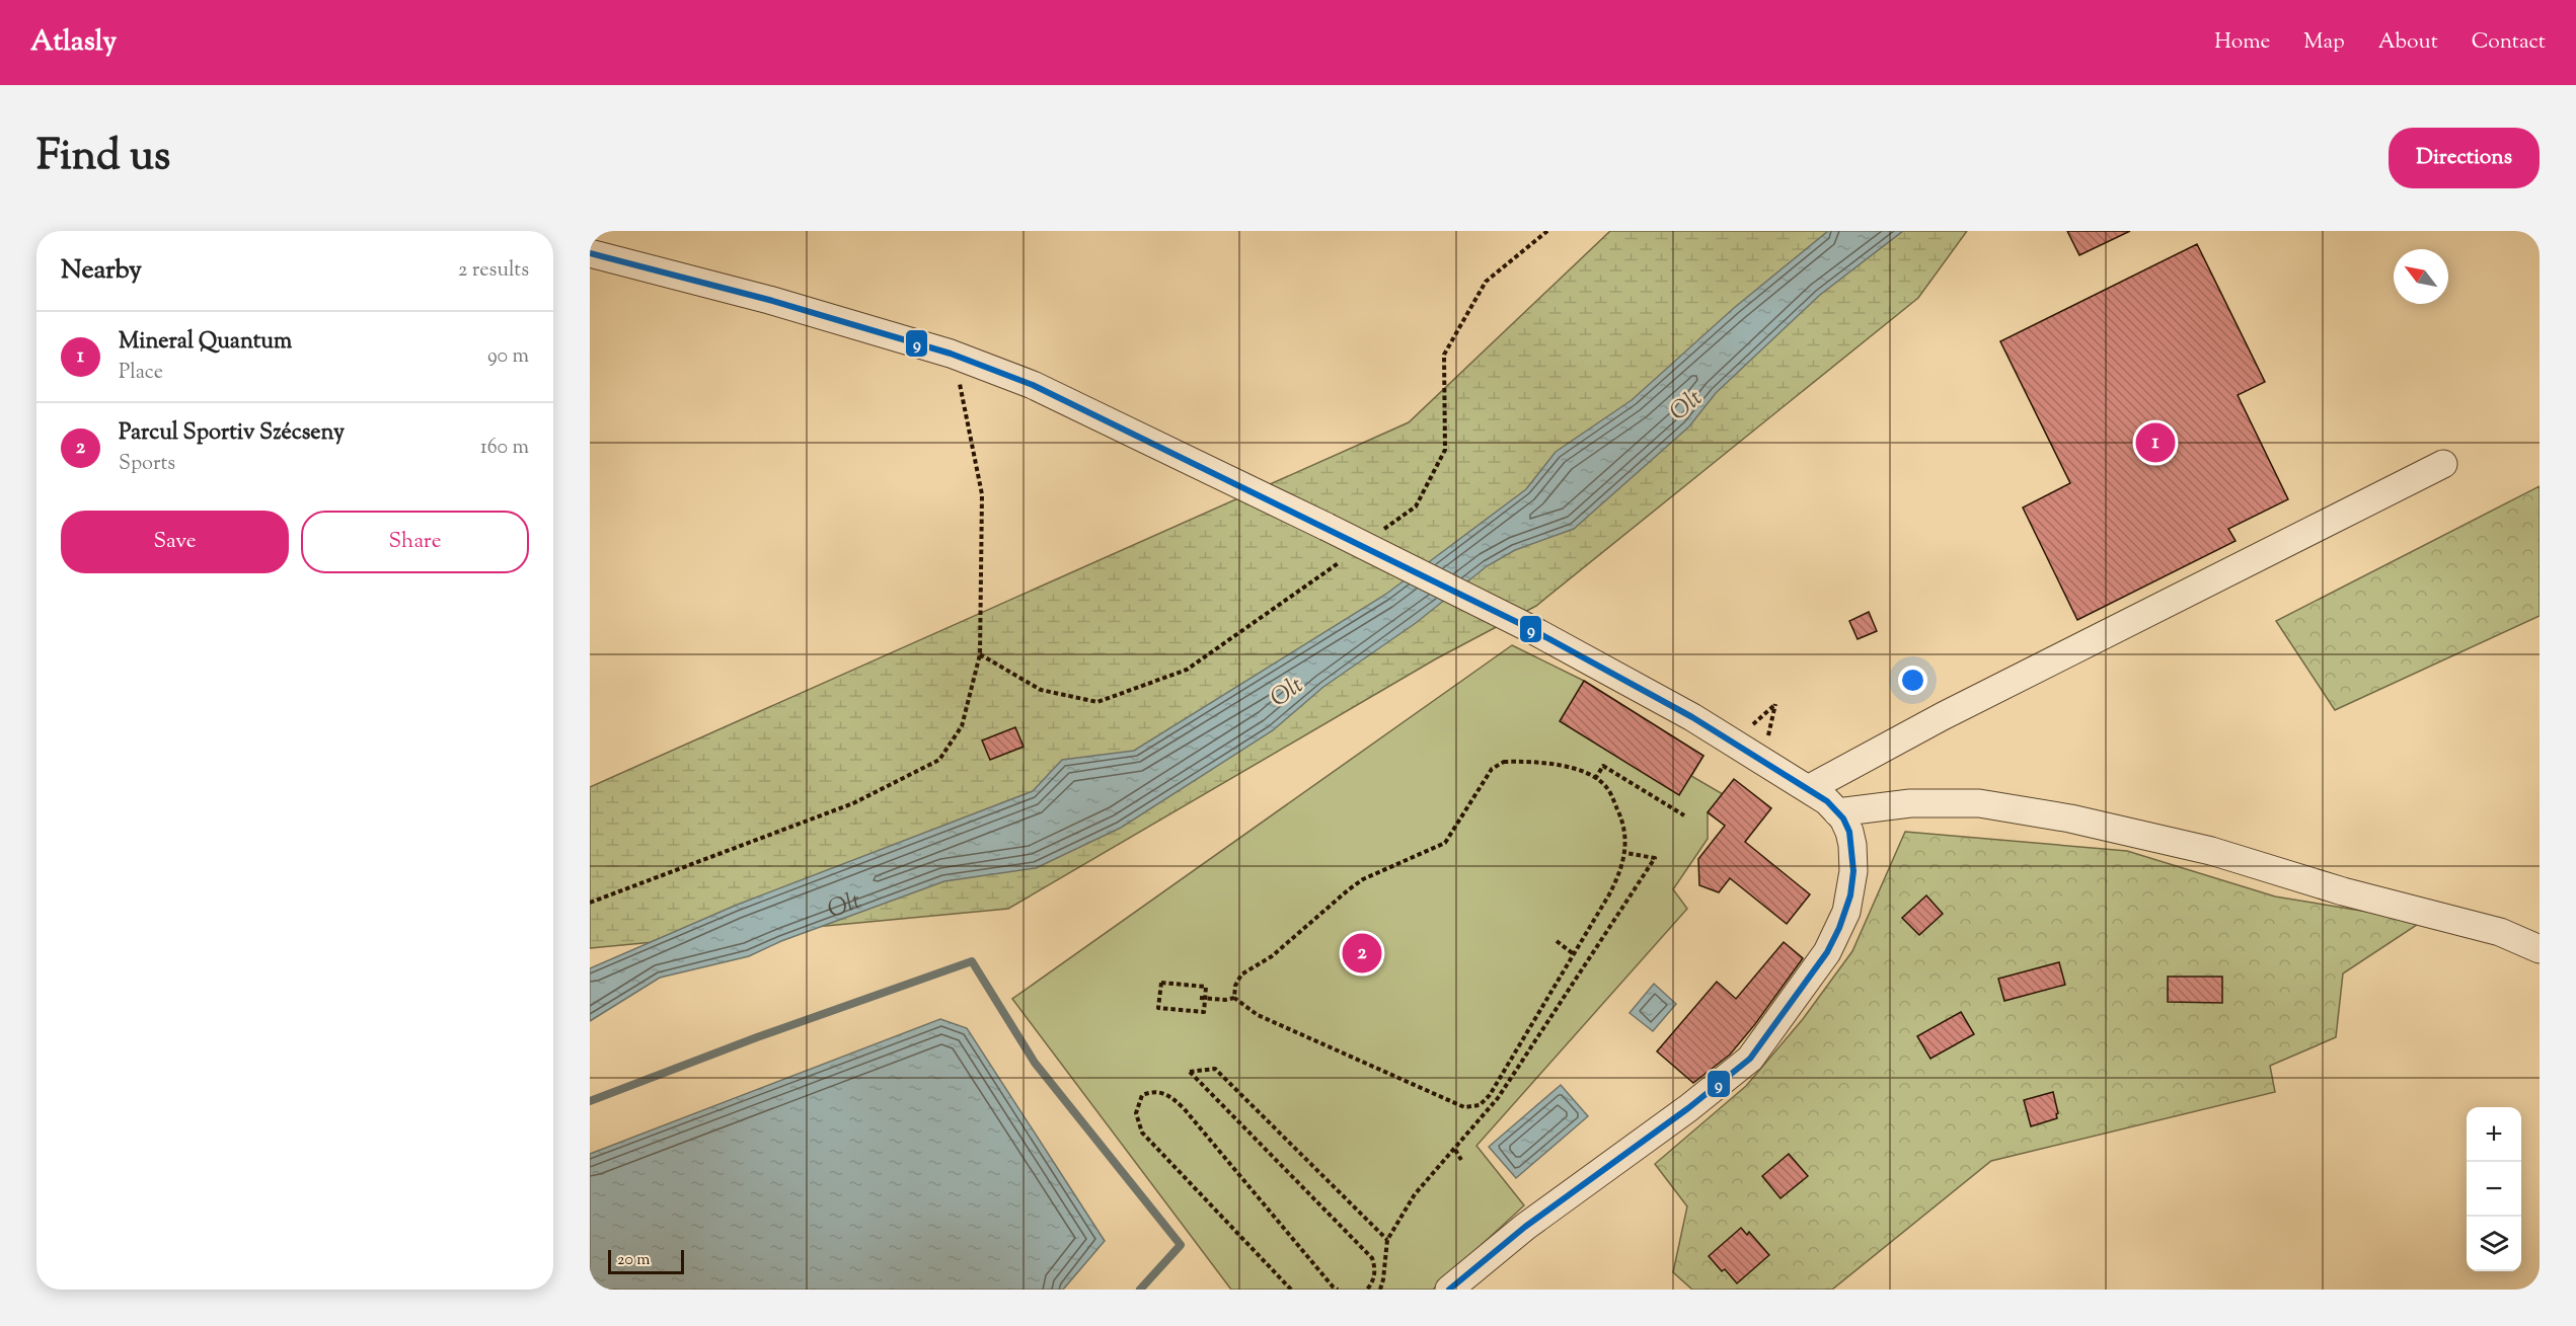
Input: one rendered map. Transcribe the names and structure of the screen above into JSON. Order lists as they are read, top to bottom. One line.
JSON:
{"water":["Olt"],"lines":["transit line 9"],"scale_bar":"20 m","north":"top left","page":{"header":"Atlasly","nav":["Home","Map","About","Contact"],"title":"Find us","buttons":["Directions",["Save","Share"]],"heading":["Nearby","2 results"],"list":[{"mark":"1","name":"Mineral Quantum","note":"Place","value":"90 m"},{"mark":"2","name":"Parcul Sportiv Szécseny","note":"Sports","value":"160 m"}],"pins":["1","2"],"map_buttons":["+","−"],"scale":"20 m"}}
